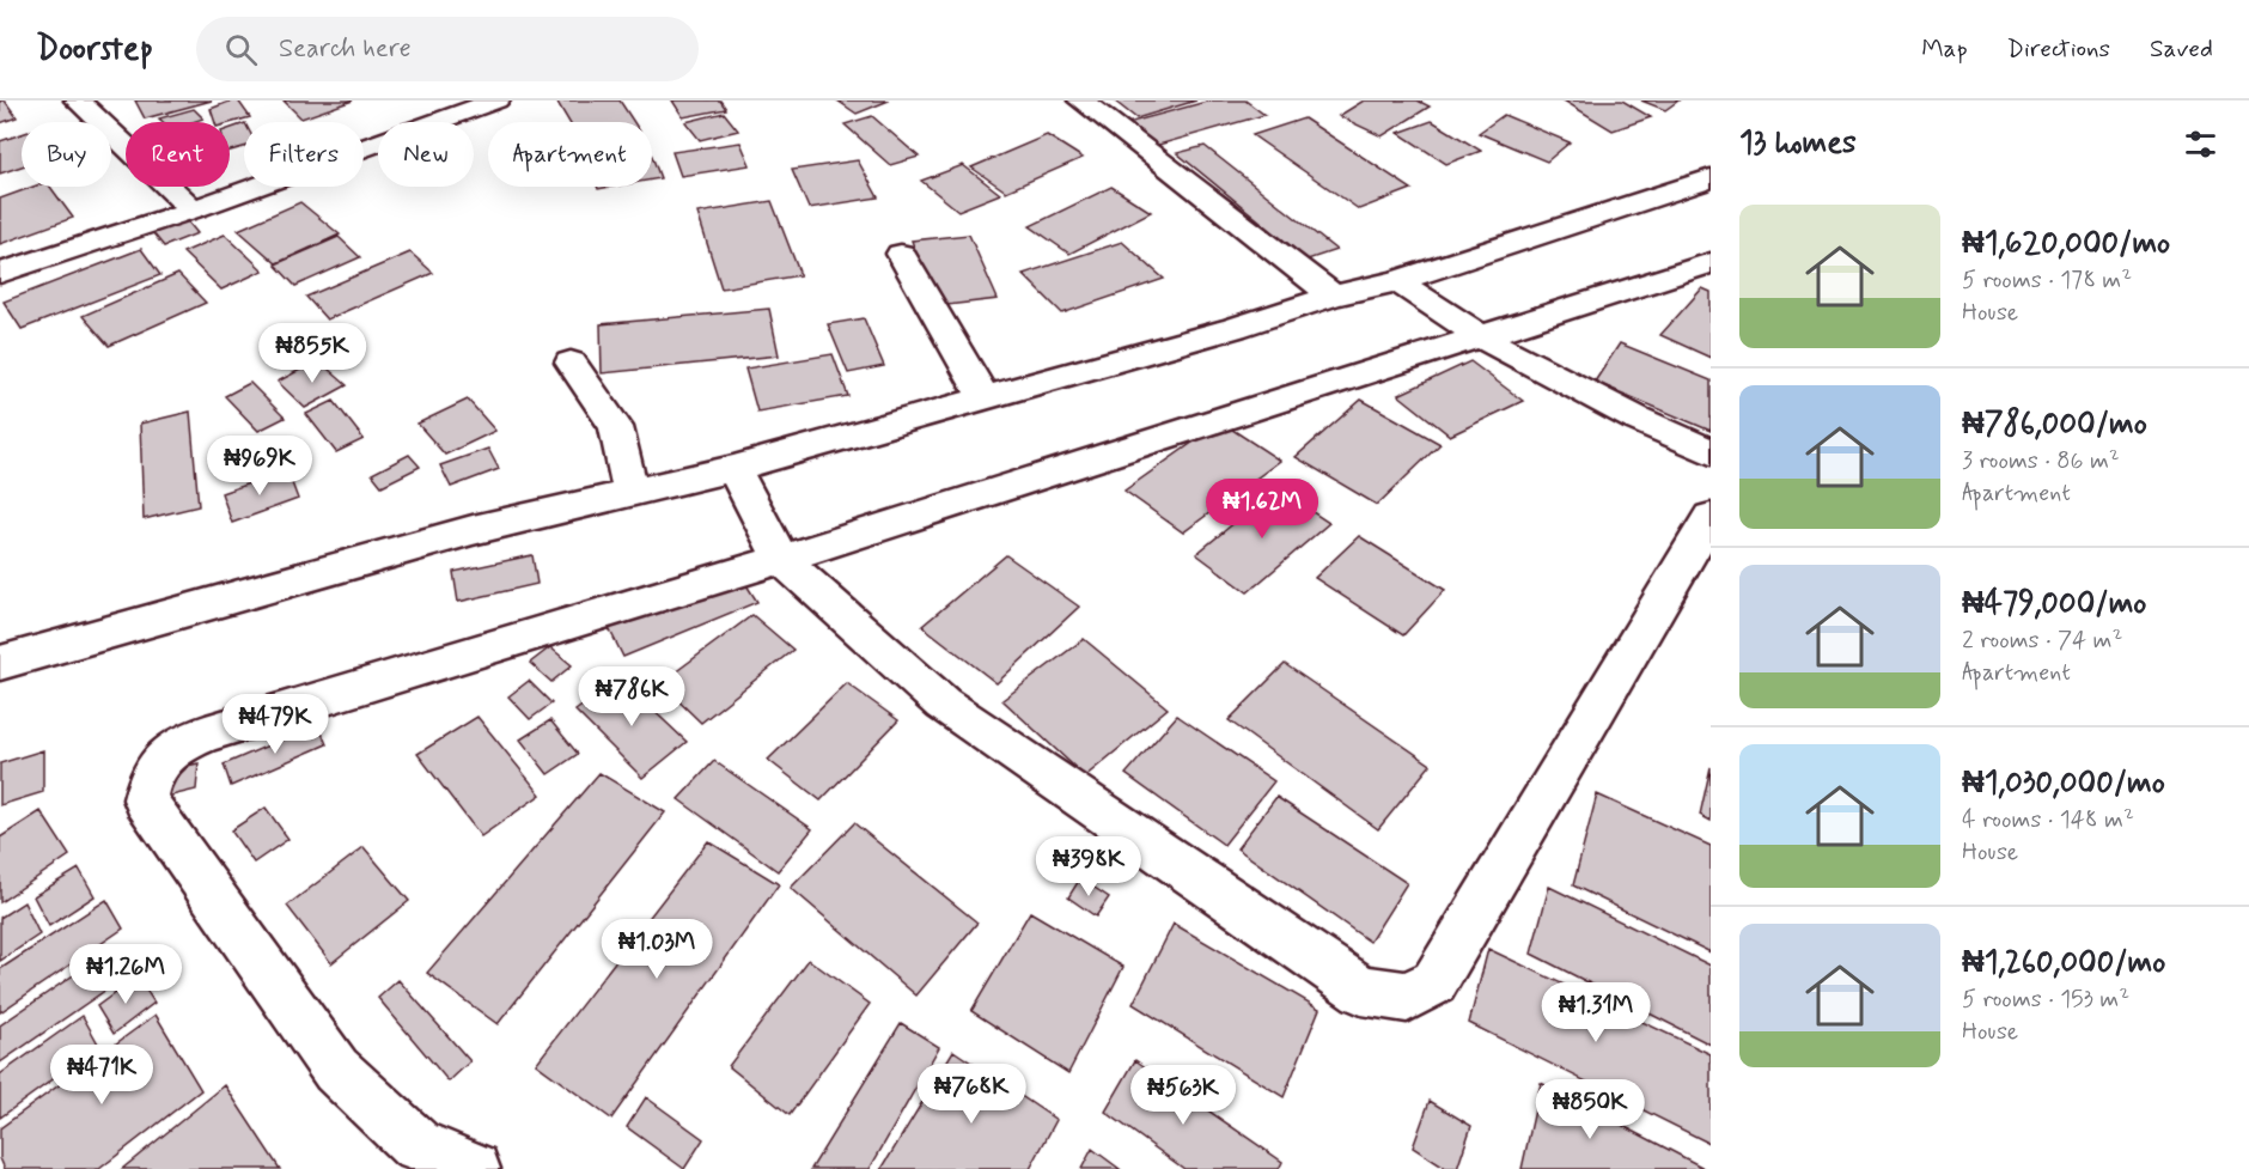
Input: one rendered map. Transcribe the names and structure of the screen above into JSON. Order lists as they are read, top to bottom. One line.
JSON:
{"page":{"header":"Doorstep","search":"Search here","nav":["Map","Directions","Saved"],"heading":"13 homes","chip":["Buy","Rent","Filters","New","Apartment"],"list":[{"name":"₦1,620,000/mo","note":"5 rooms · 178 m² · House"},{"name":"₦786,000/mo","note":"3 rooms · 86 m² · Apartment"},{"name":"₦479,000/mo","note":"2 rooms · 74 m² · Apartment"},{"name":"₦1,030,000/mo","note":"4 rooms · 148 m² · House"},{"name":"₦1,260,000/mo","note":"5 rooms · 153 m² · House"}],"price":["₦855K","₦969K","₦1.62M","₦786K","₦479K","₦398K","₦1.03M","₦1.26M","₦1.31M","₦471K","₦768K","₦563K","₦850K"]}}
